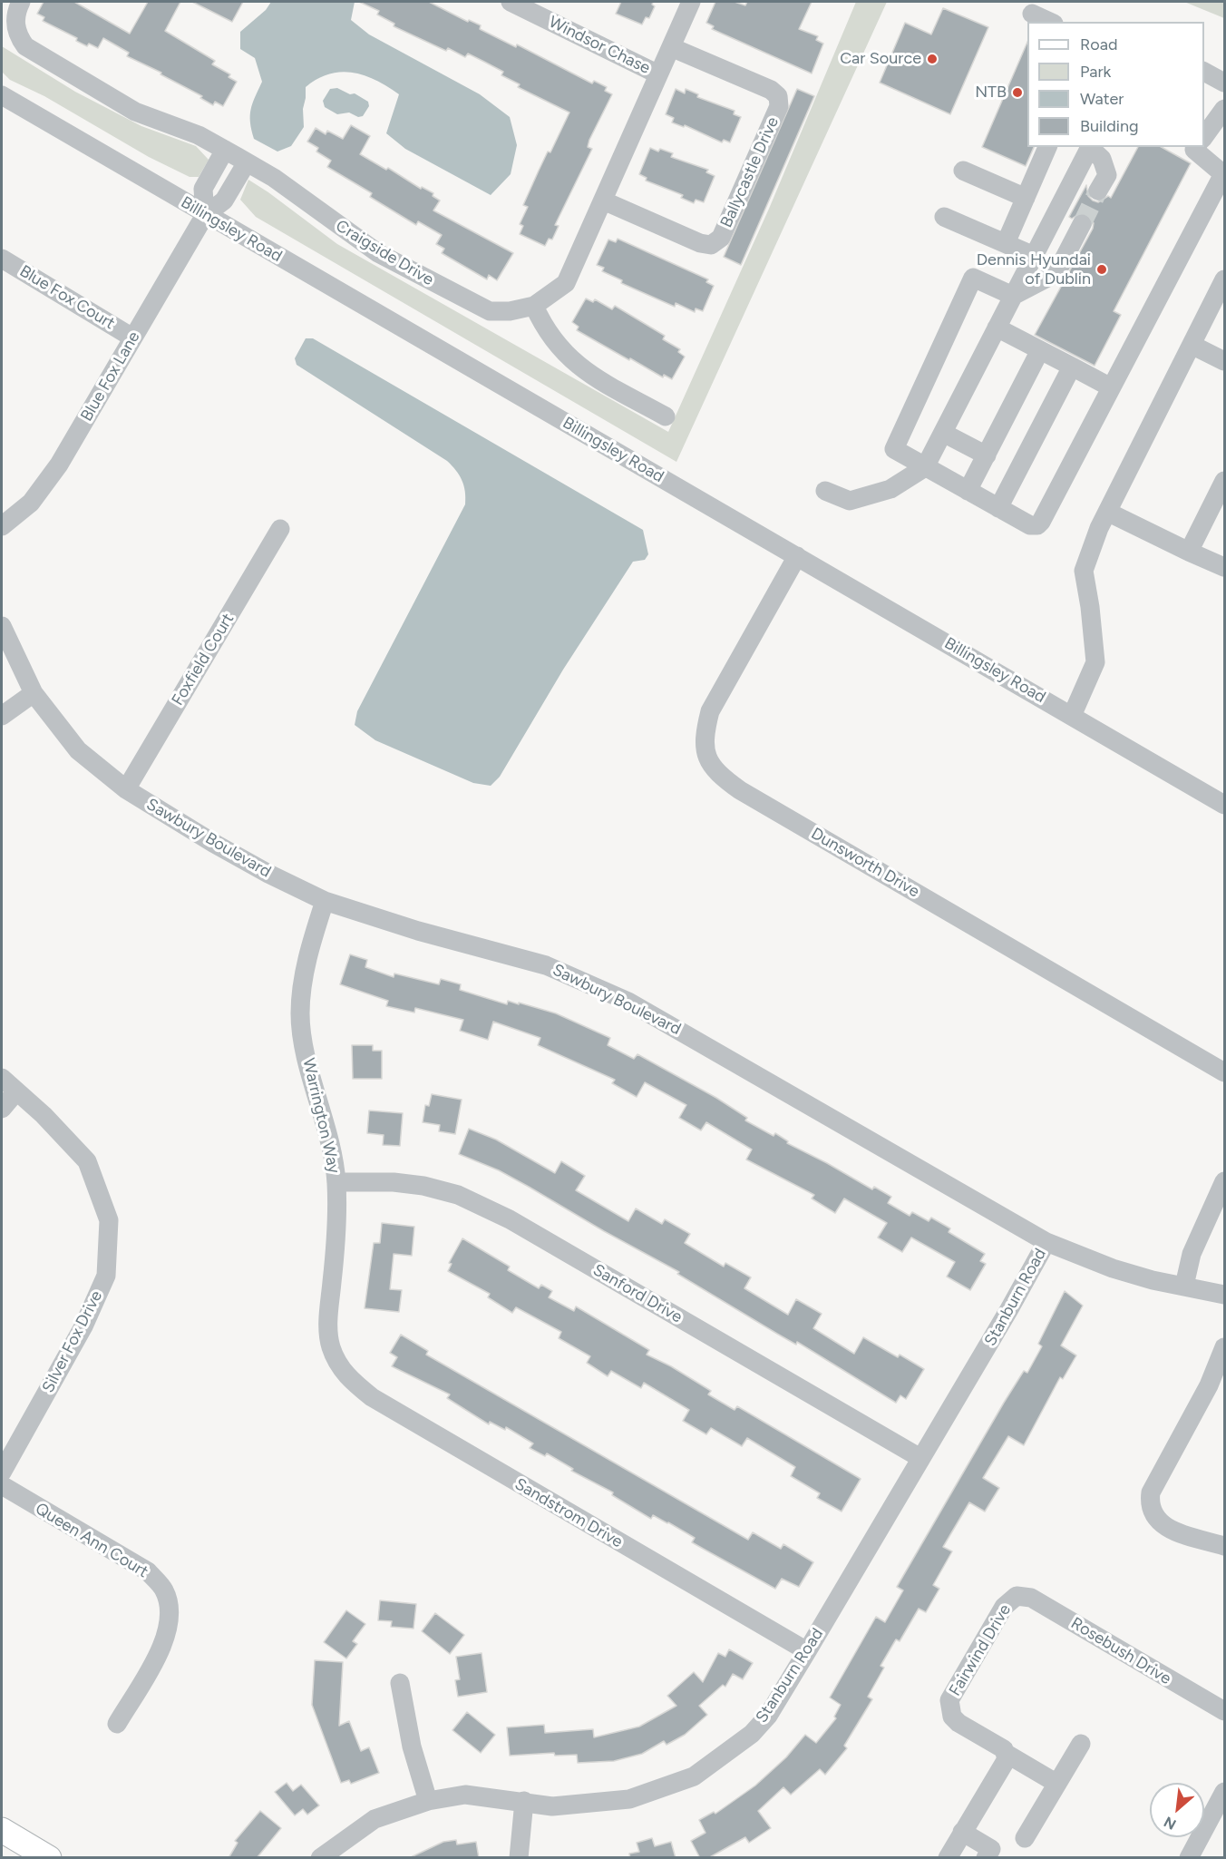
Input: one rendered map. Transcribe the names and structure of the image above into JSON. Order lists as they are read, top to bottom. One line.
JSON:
{"streets":{"street":["Windsor Chase","Ballycastle Drive","Billingsley Road","Craigside Drive","Blue Fox Court","Blue Fox Lane","Foxfield Court","Sawbury Boulevard","Dunsworth Drive","Warrington Way","Sanford Drive","Stanburn Road","Silver Fox Drive","Sandstrom Drive","Queen Ann Court","Fairwind Drive","Rosebush Drive"]},"crossings":[["Billingsley Road","Blue Fox Lane"],["Billingsley Road","Dunsworth Drive"],["Blue Fox Court","Blue Fox Lane"],["Foxfield Court","Sawbury Boulevard"],["Sawbury Boulevard","Warrington Way"],["Sawbury Boulevard","Stanburn Road"],["Warrington Way","Sanford Drive"],["Warrington Way","Sandstrom Drive"],["Sanford Drive","Stanburn Road"],["Stanburn Road","Sandstrom Drive"],["Fairwind Drive","Rosebush Drive"]],"places":["Car Source","NTB","Dennis Hyundai of Dublin"],"legend":["Road","Park","Water","Building"],"north":"bottom left"}
